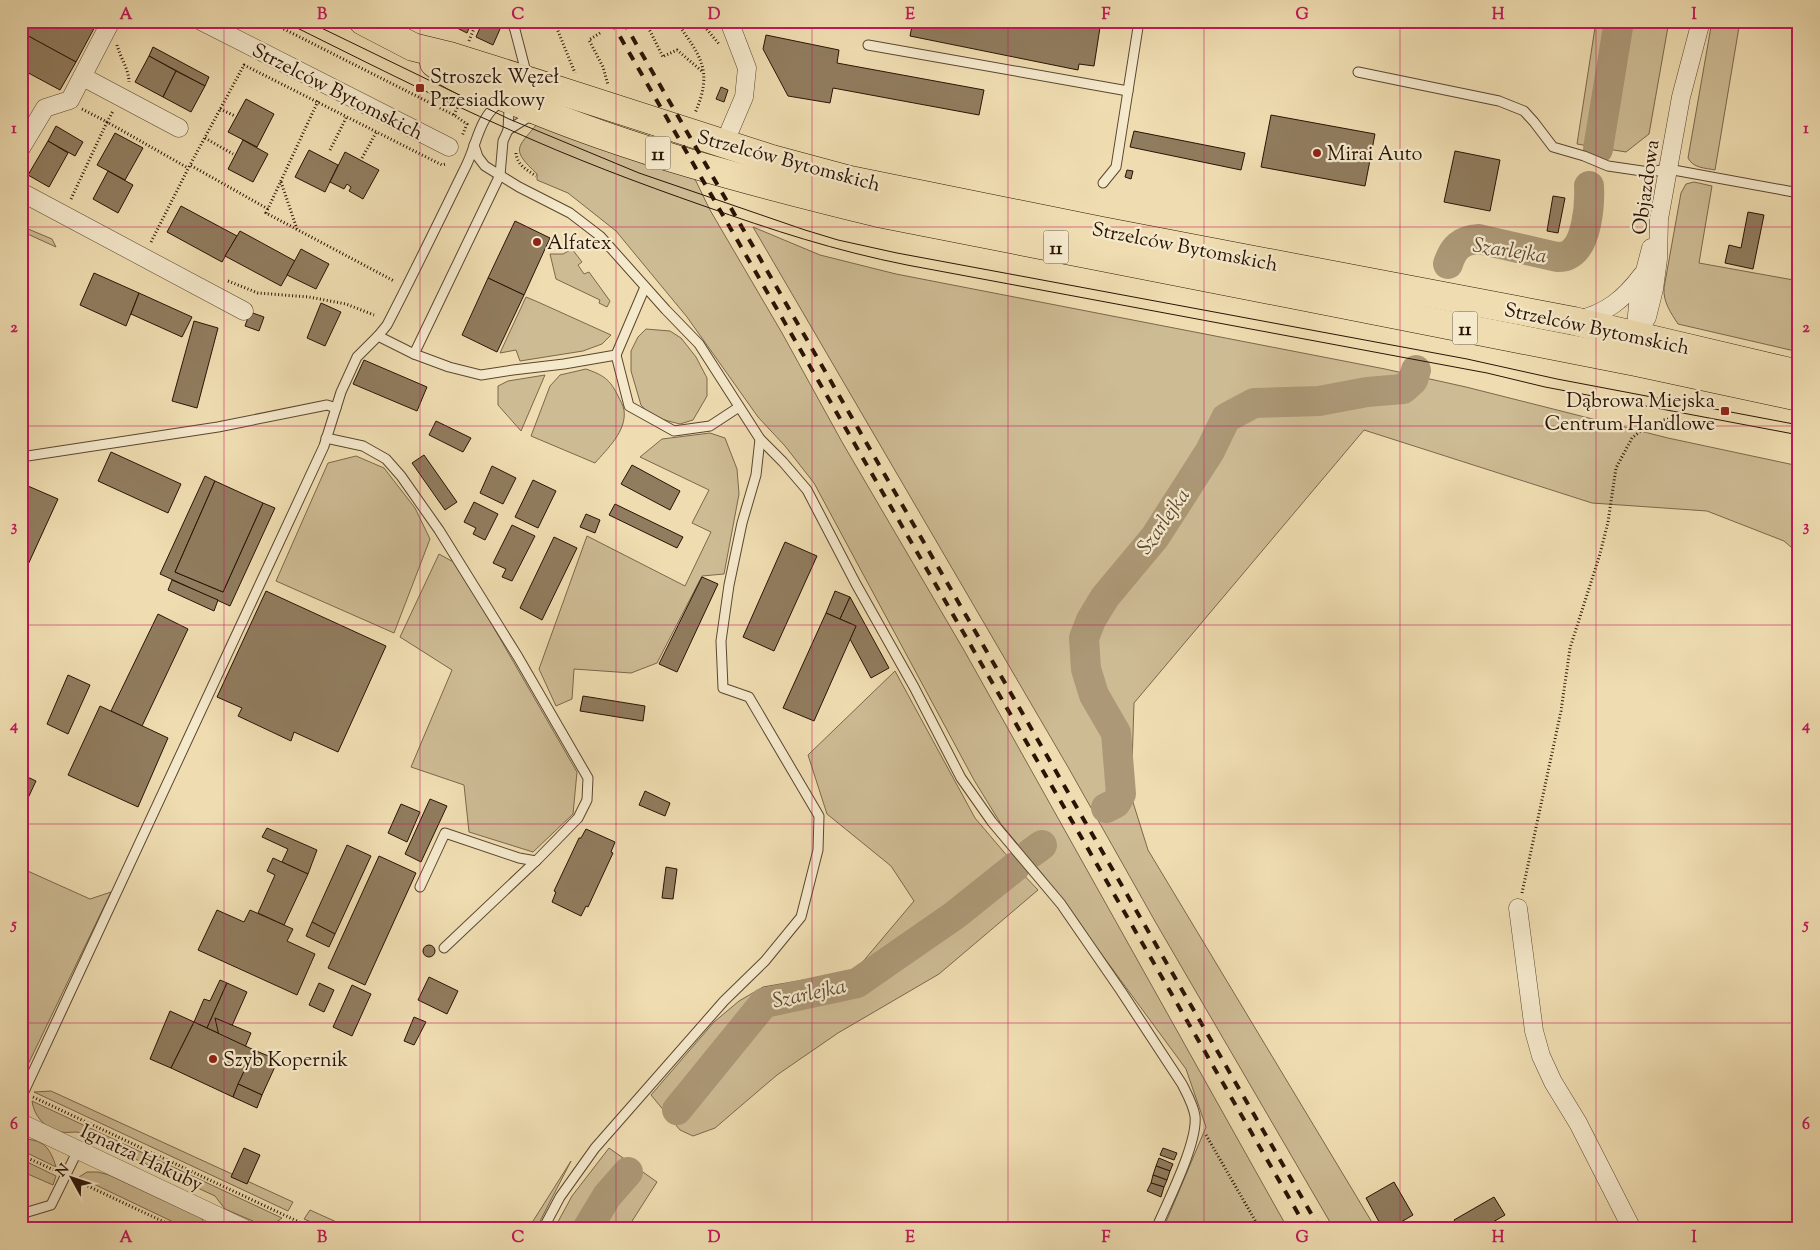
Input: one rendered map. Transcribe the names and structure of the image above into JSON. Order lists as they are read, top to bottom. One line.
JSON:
{"streets":{"highway":["Strzelców Bytomskich","11"],"street":["Objazdowa","Ignatza Hakuby"]},"crossings":[["Strzelców Bytomskich","11"],["Strzelców Bytomskich","Objazdowa"]],"water":["Szarlejka"],"places":{"transit":["Stroszek Węzeł Przesiadkowy","Dąbrowa Miejska Centrum Handlowe"],"other":["Mirai Auto","Alfatex","Szyb Kopernik"]},"north":"top left","grid":{"columns":["A","B","C","D","E","F","G","H","I"],"rows":["1","2","3","4","5","6"]}}
